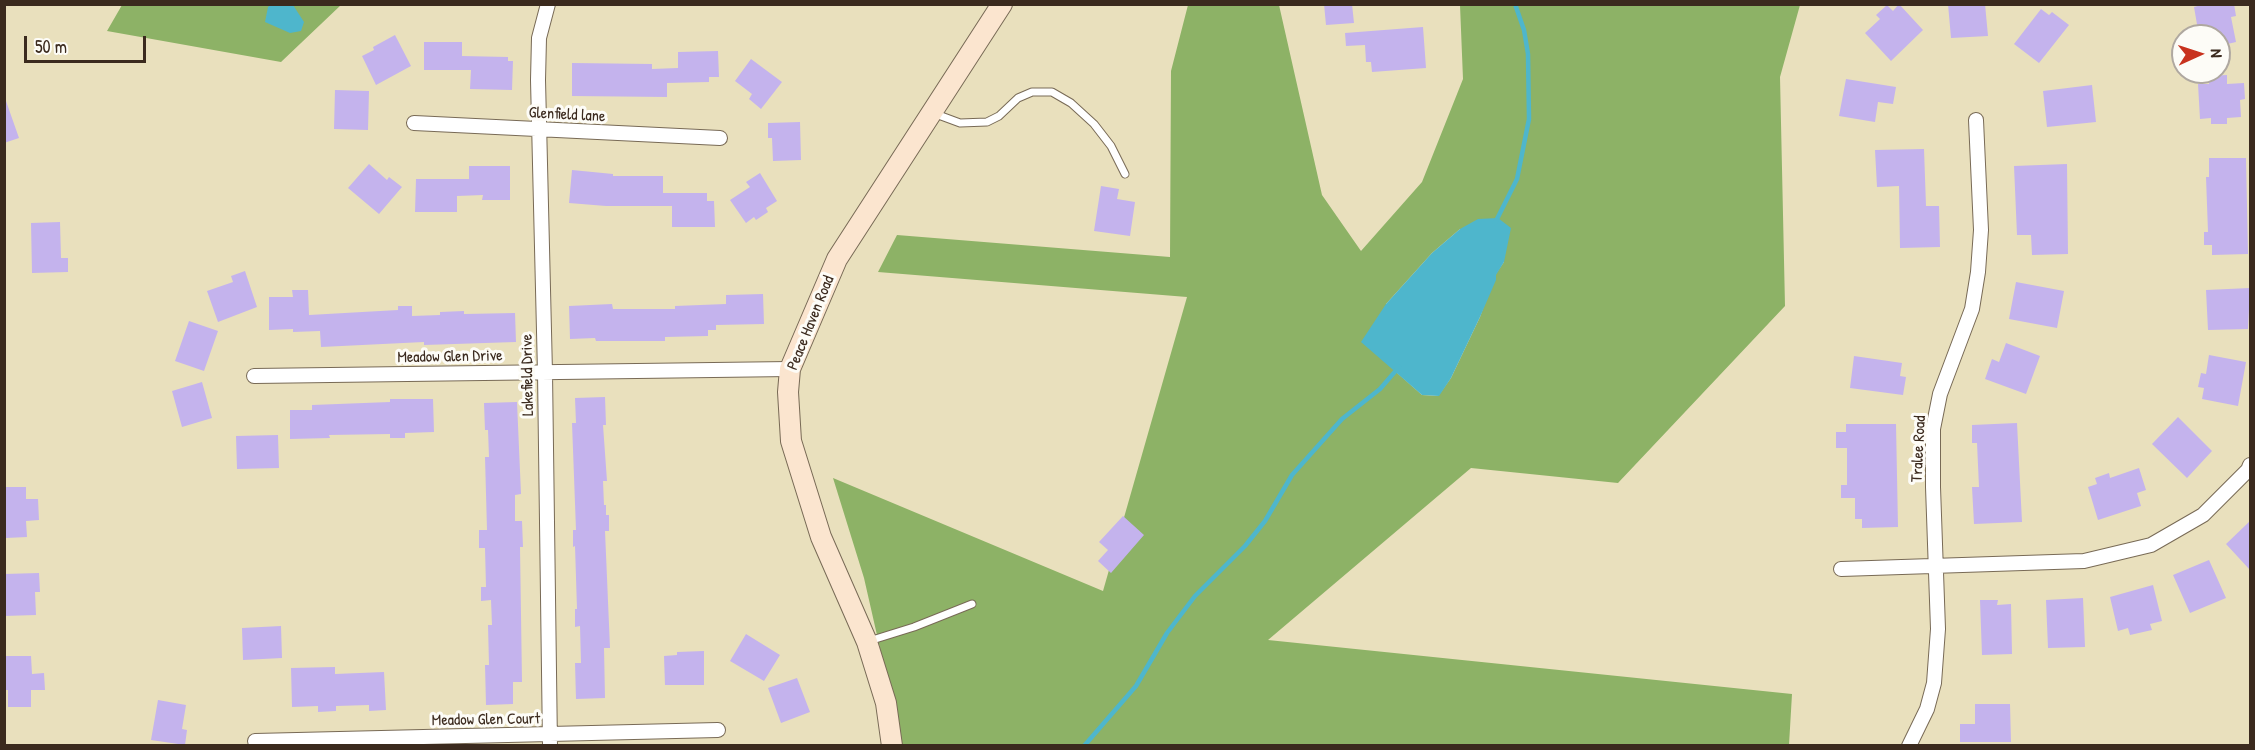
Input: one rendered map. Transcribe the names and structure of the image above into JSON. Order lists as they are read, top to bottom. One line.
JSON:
{"streets":{"main road":["Peace Haven Road"],"street":["Glenfield lane","Meadow Glen Drive","Lakefield Drive","Tralee Road","Meadow Glen Court"]},"crossings":[["Glenfield lane","Lakefield Drive"],["Peace Haven Road","Meadow Glen Drive"],["Meadow Glen Drive","Lakefield Drive"],["Lakefield Drive","Meadow Glen Court"]],"scale_bar":"50 m","north":"right"}
